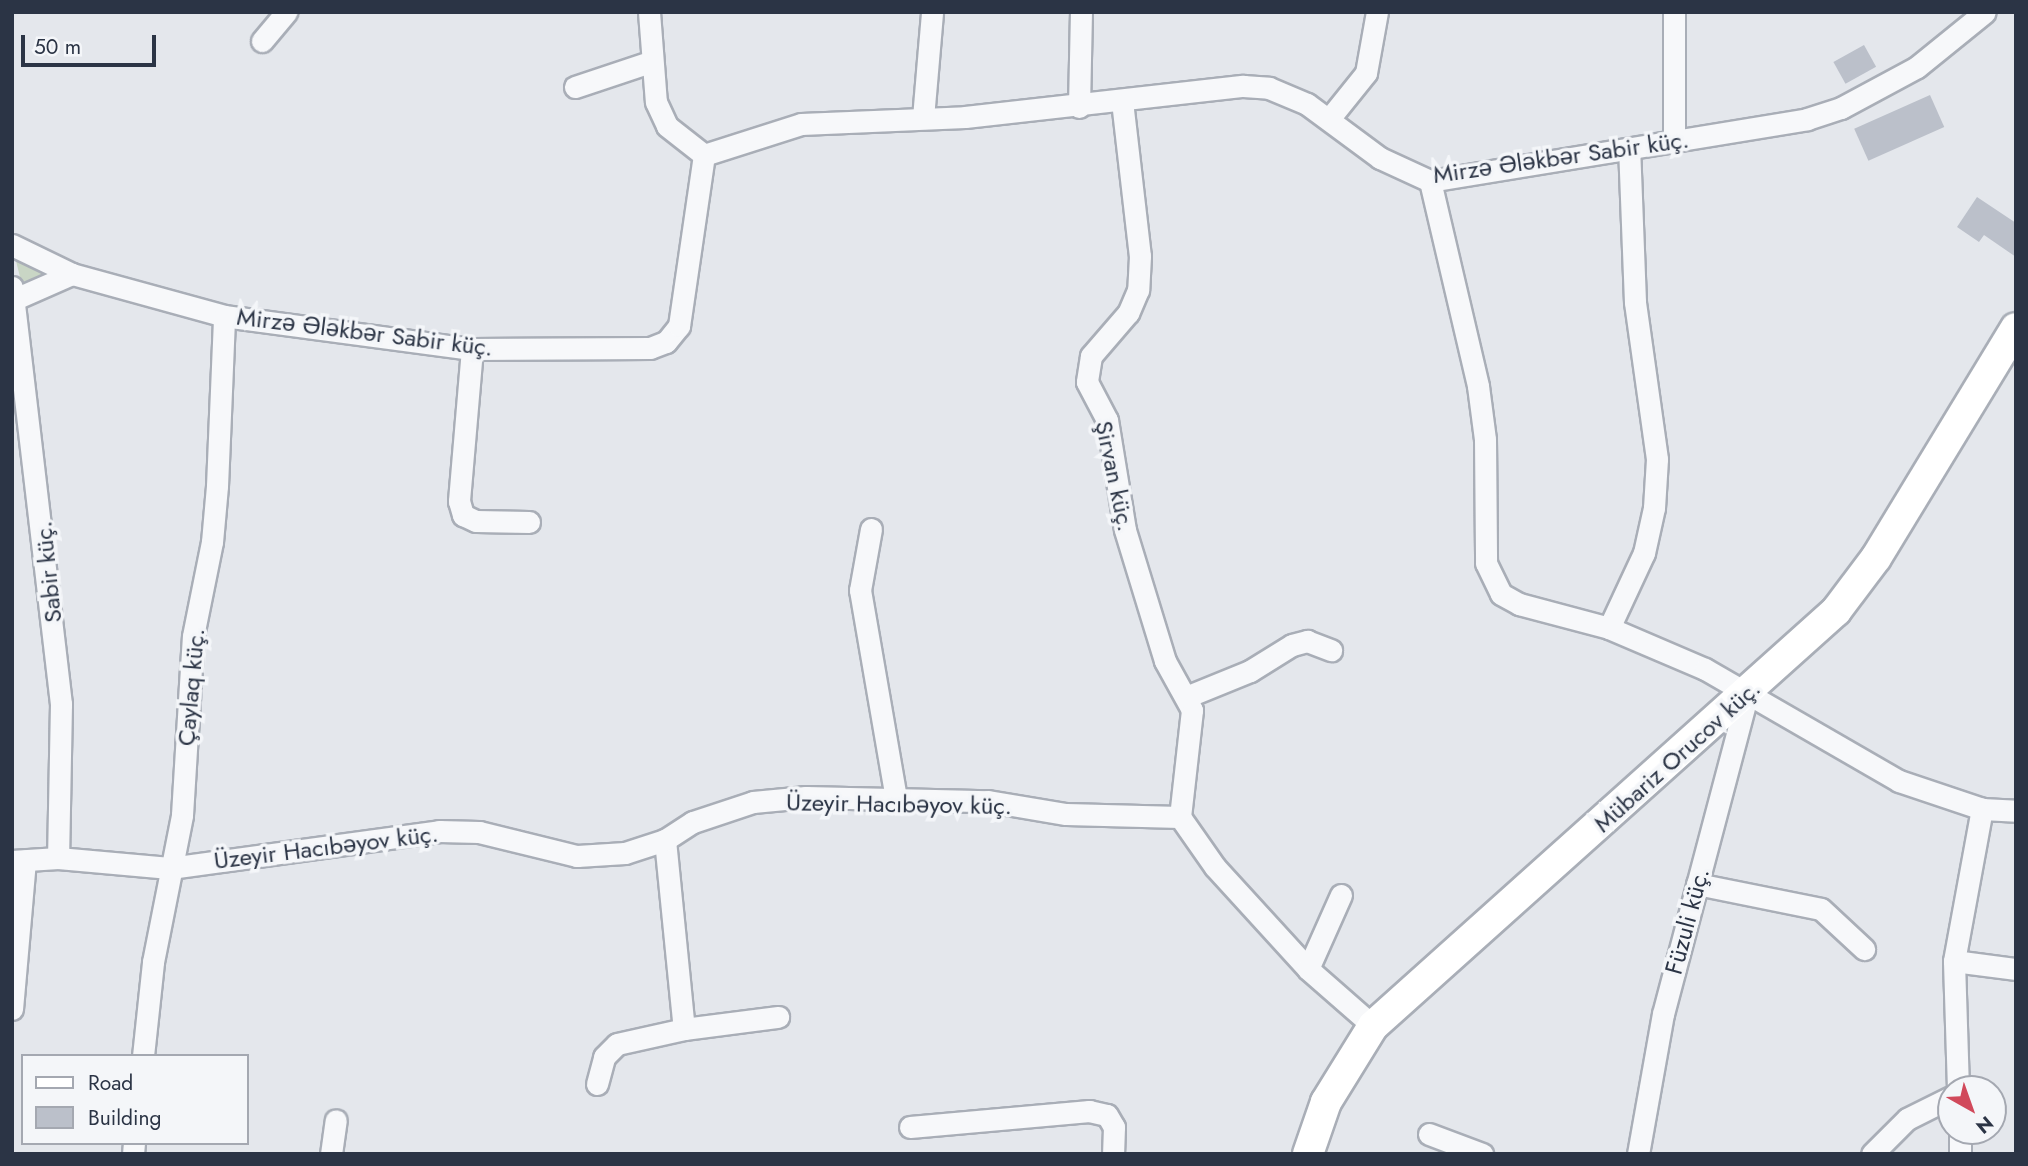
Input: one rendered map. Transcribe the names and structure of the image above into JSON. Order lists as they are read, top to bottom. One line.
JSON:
{"streets":{"street":["Mirzə Ələkbər Sabir küç.","Şirvan küç.","Sabir küç.","Çaylaq küç.","Mübariz Orucov küç.","Üzeyir Hacıbəyov küç.","Füzuli küç."]},"crossings":[["Mirzə Ələkbər Sabir küç.","Şirvan küç."],["Mirzə Ələkbər Sabir küç.","Çaylaq küç."],["Şirvan küç.","Üzeyir Hacıbəyov küç."],["Sabir küç.","Üzeyir Hacıbəyov küç."],["Çaylaq küç.","Üzeyir Hacıbəyov küç."],["Mübariz Orucov küç.","Füzuli küç."]],"legend":["Road","Building"],"scale_bar":"50 m","north":"bottom right"}
